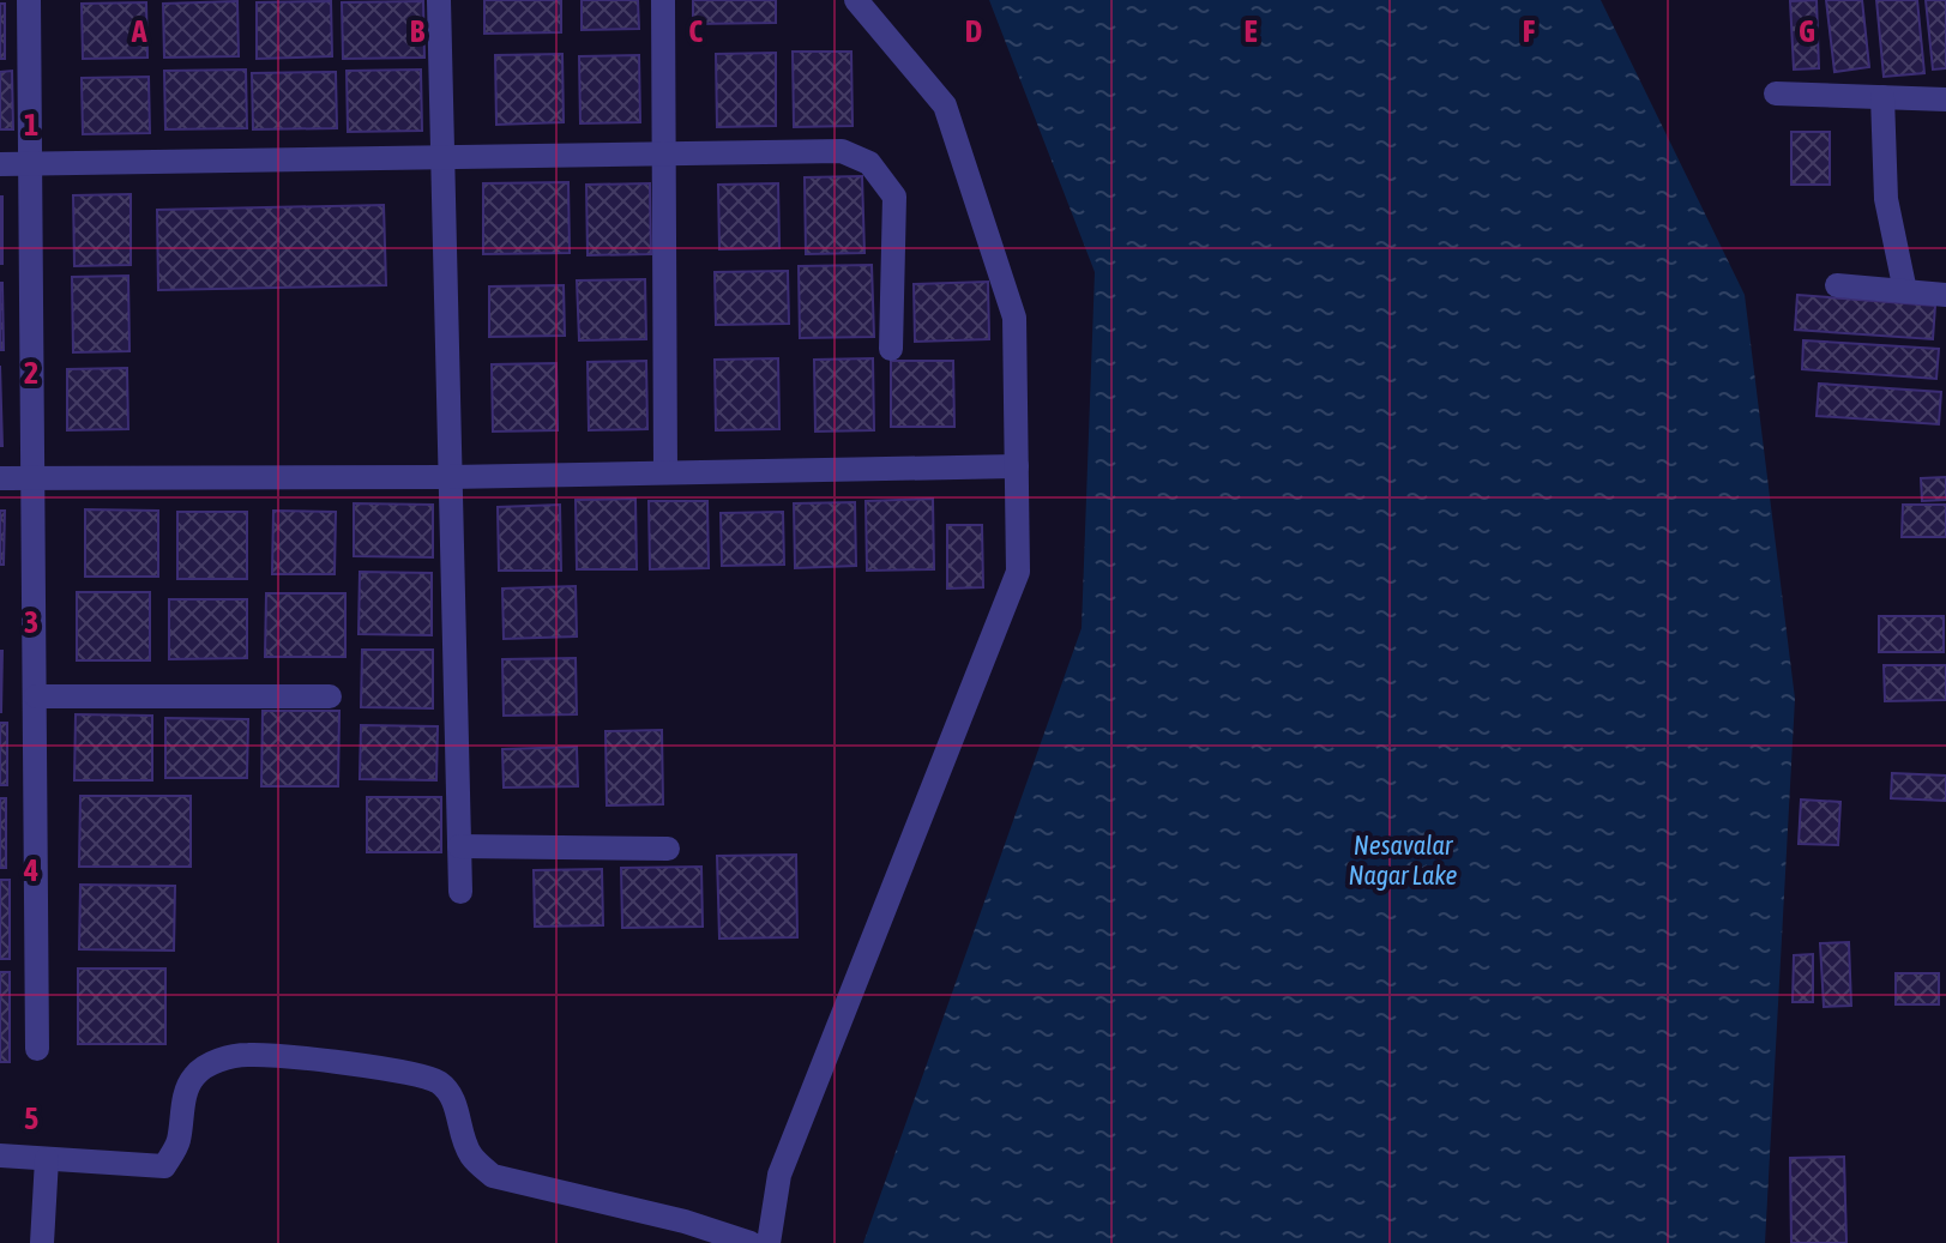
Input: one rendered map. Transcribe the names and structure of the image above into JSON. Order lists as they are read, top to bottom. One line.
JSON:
{"water":["Nesavalar Nagar Lake"],"grid":{"columns":["A","B","C","D","E","F","G"],"rows":["1","2","3","4","5"]}}
